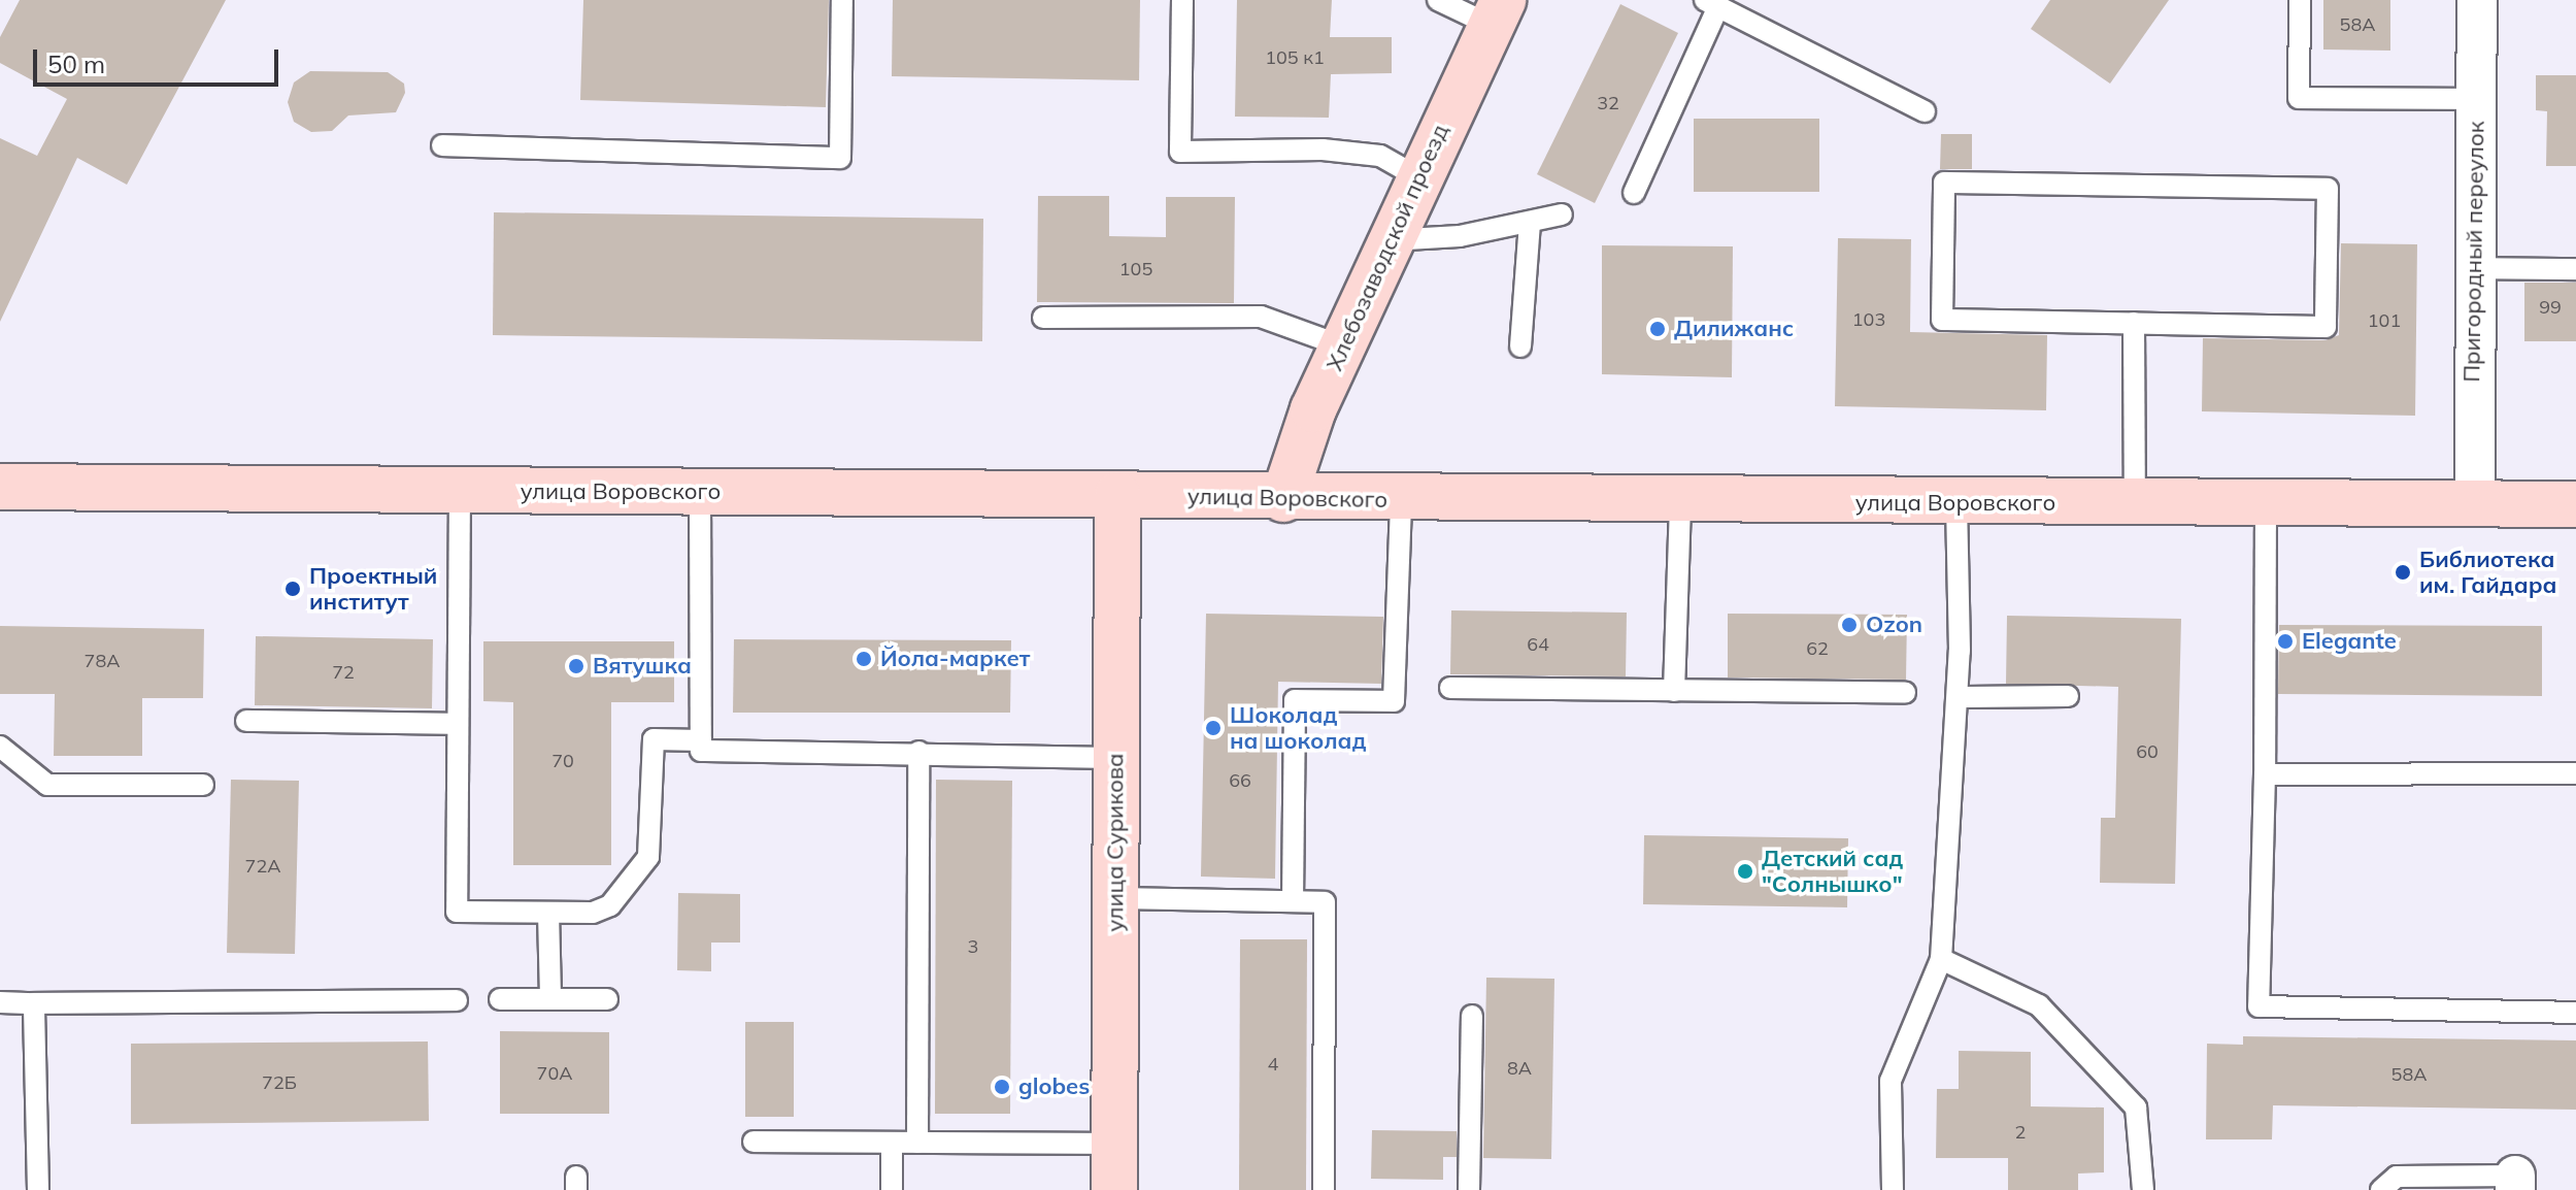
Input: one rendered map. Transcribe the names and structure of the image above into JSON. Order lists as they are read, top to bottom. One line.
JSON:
{"streets":{"main road":["Хлебозаводской проезд","улица Воровского","улица Сурикова"],"street":["Пригородный переулок"]},"crossings":[["Хлебозаводской проезд","улица Воровского"],["Пригородный переулок","улица Воровского"],["улица Воровского","улица Сурикова"]],"places":["Дилижанс","Библиотека им. Гайдара","Проектный институт","Ozon","Elegante","Йола-маркет","Вятушка","Шоколад на шоколад","Детский сад \"Солнышко\"","globes"],"house_numbers":["58А","105 к1","32","105","99","103","101","64","62","78А","72","60","70","66","72А","3","4","8А","70А","58А","72Б","2"],"scale_bar":"50 m"}
